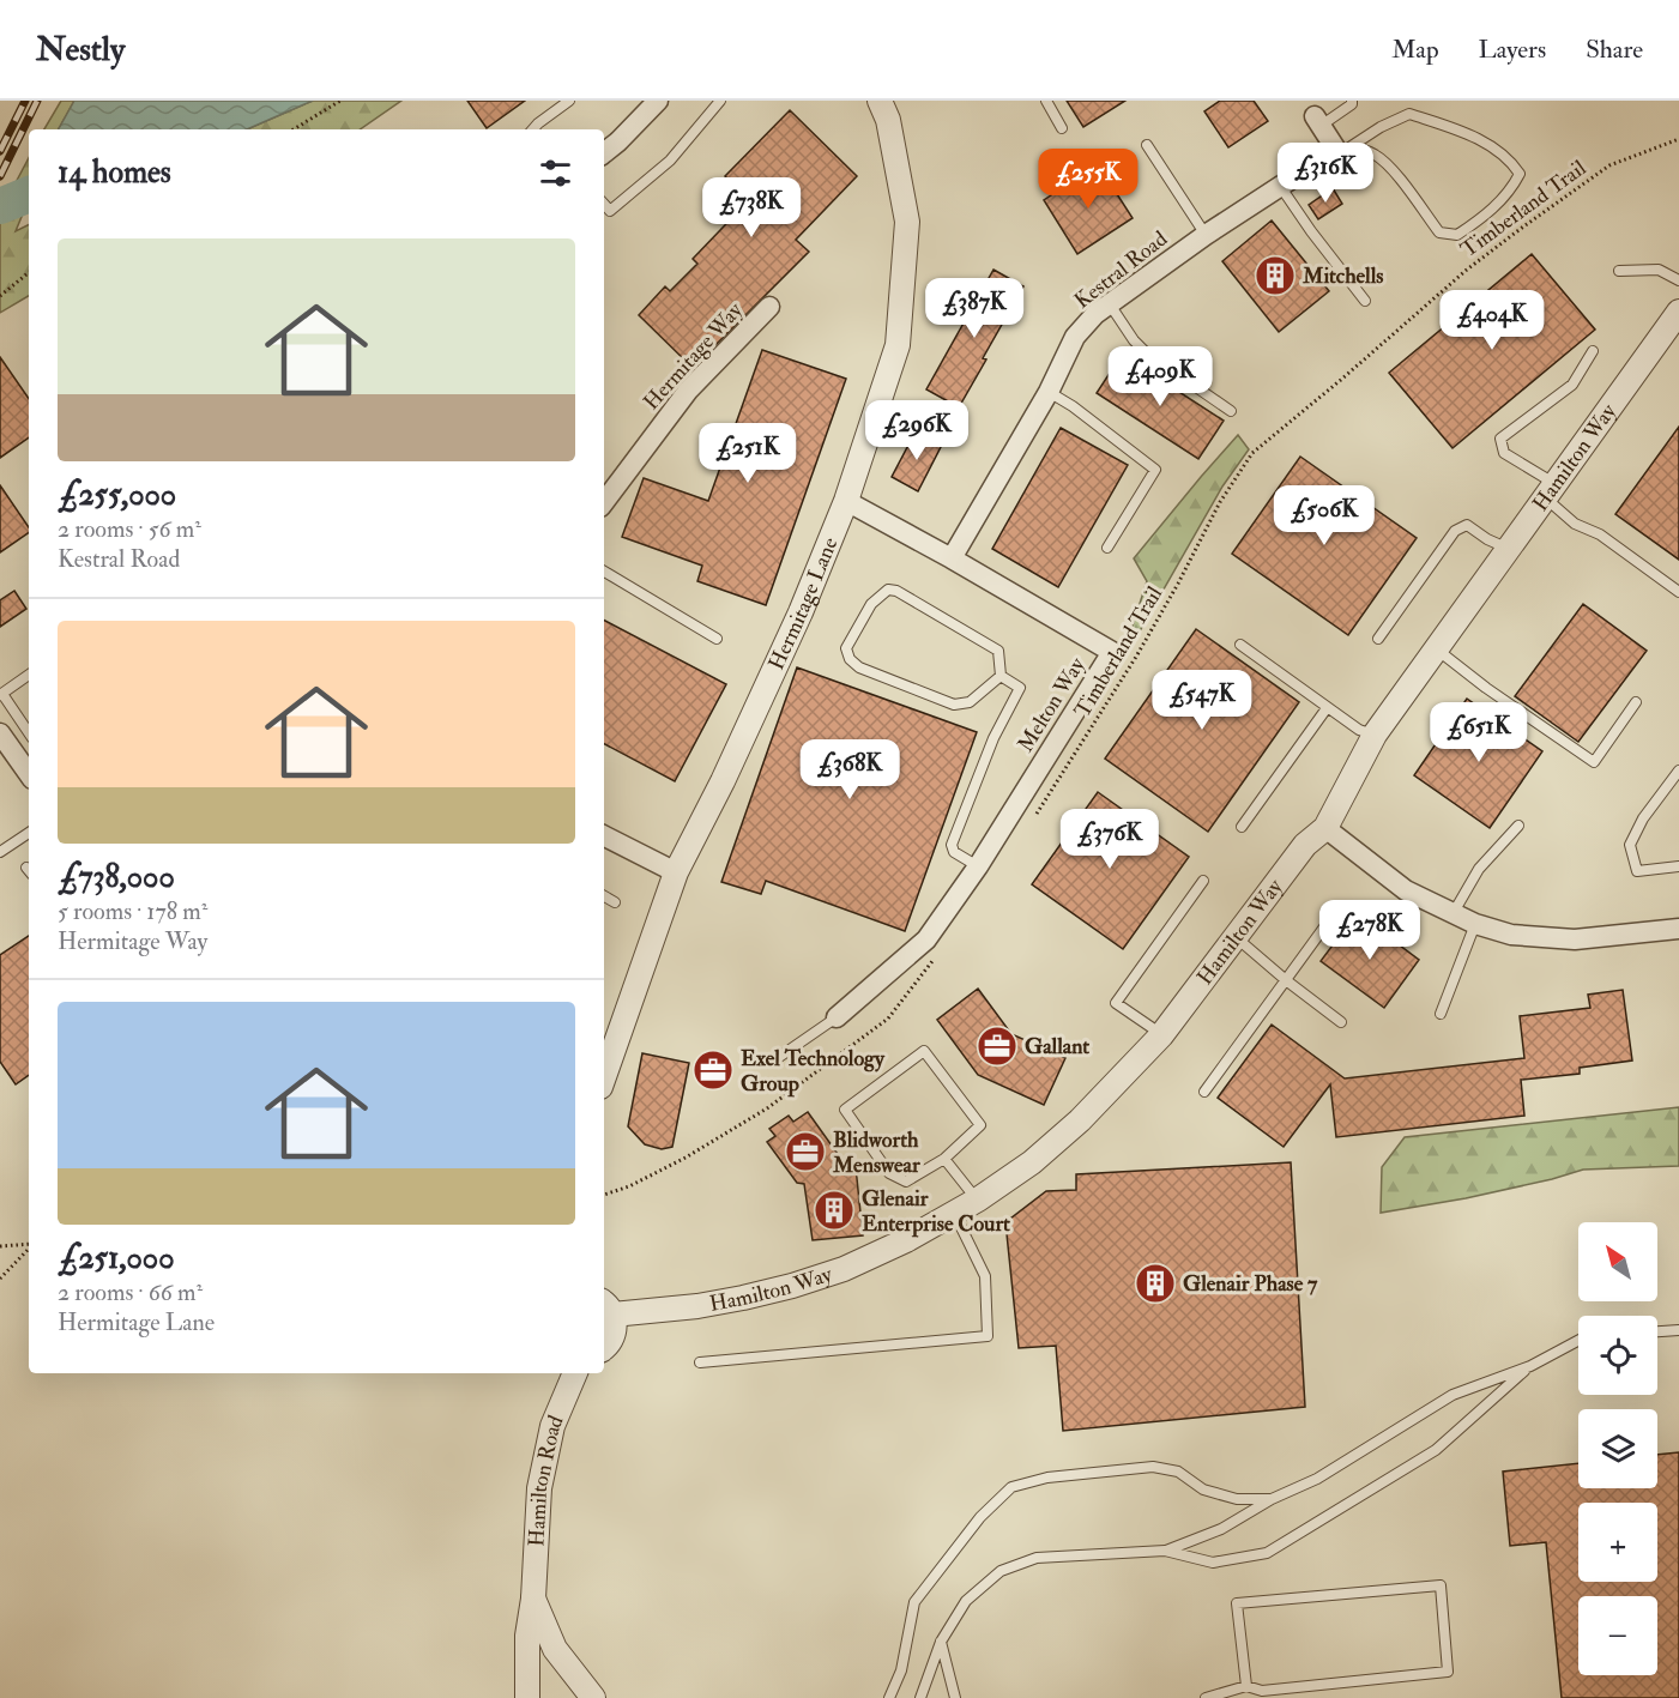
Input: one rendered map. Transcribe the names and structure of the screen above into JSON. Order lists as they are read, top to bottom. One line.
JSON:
{"streets":{"street":["Kestral Road","Hermitage Way","Hamilton Way","Hermitage Lane","Melton Way","Hamilton Road"],"path":["Timberland Trail"]},"crossings":[["Kestral Road","Melton Way"],["Hermitage Lane","Melton Way"]],"places":{"building":["Mitchells","Glenair Enterprise Court","Glenair Phase 7"],"office":["Gallant","Exel Technology Group","Blidworth Menswear"]},"north":"top left","page":{"header":"Nestly","nav":["Map","Layers","Share"],"heading":"14 homes","price":["£316K","£255K","£738K","£387K","£404K","£409K","£296K","£251K","£506K","£547K","£651K","£368K","£376K","£278K"],"list":[{"name":"£255,000","note":"2 rooms · 56 m² · Kestral Road"},{"name":"£738,000","note":"5 rooms · 178 m² · Hermitage Way"},{"name":"£251,000","note":"2 rooms · 66 m² · Hermitage Lane"}],"map_buttons":["+","−"]}}
